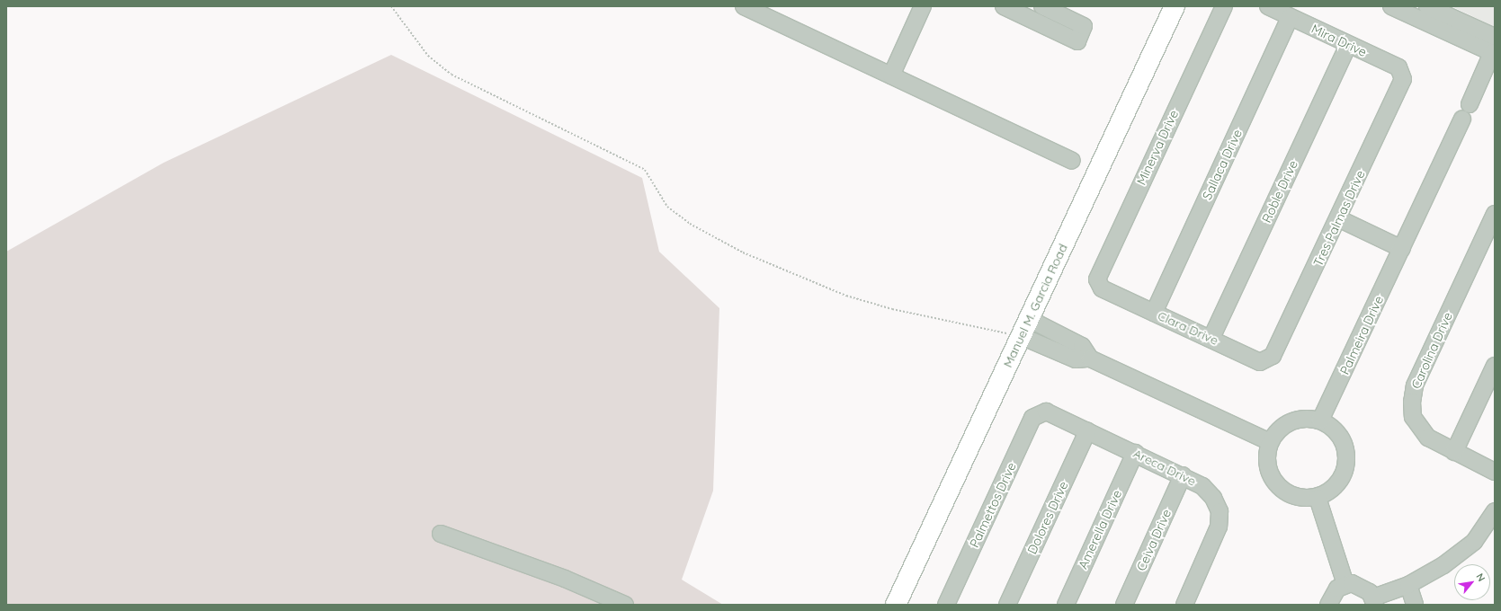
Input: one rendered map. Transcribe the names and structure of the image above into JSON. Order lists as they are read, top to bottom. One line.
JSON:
{"streets":{"main road":["Manuel M. Garcia Road"],"street":["Mira Drive","Minerva Drive","Sallaca Drive","Roble Drive","Tres Palmas Drive","Clara Drive","Palmeira Drive","Carolina Drive","Areca Drive","Palmettos Drive","Dolores Drive","Amerella Drive","Ceiva Drive"]},"crossings":[["Mira Drive","Sallaca Drive"],["Mira Drive","Roble Drive"],["Mira Drive","Tres Palmas Drive"],["Minerva Drive","Clara Drive"],["Sallaca Drive","Clara Drive"],["Roble Drive","Clara Drive"],["Tres Palmas Drive","Clara Drive"],["Areca Drive","Palmettos Drive"],["Areca Drive","Dolores Drive"],["Areca Drive","Amerella Drive"],["Areca Drive","Ceiva Drive"]],"north":"top right"}
